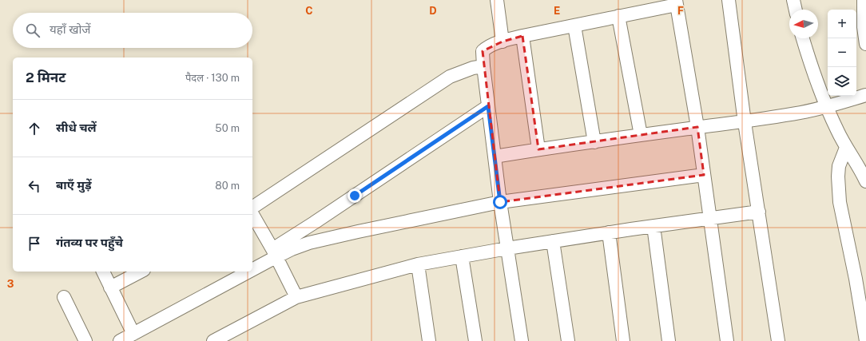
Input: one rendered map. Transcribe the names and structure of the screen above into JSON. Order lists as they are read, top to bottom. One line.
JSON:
{"north":"left","page":{"map_buttons":["+","−"],"search":"यहाँ खोजें","heading":["2 मिनट","पैदल · 130 m"],"list":[["सीधे चलें","50 m"],["बाएँ मुड़ें","80 m"],"गंतव्य पर पहुँचे"]},"grid":{"columns":["C","D","E","F"],"rows":["3"]}}
